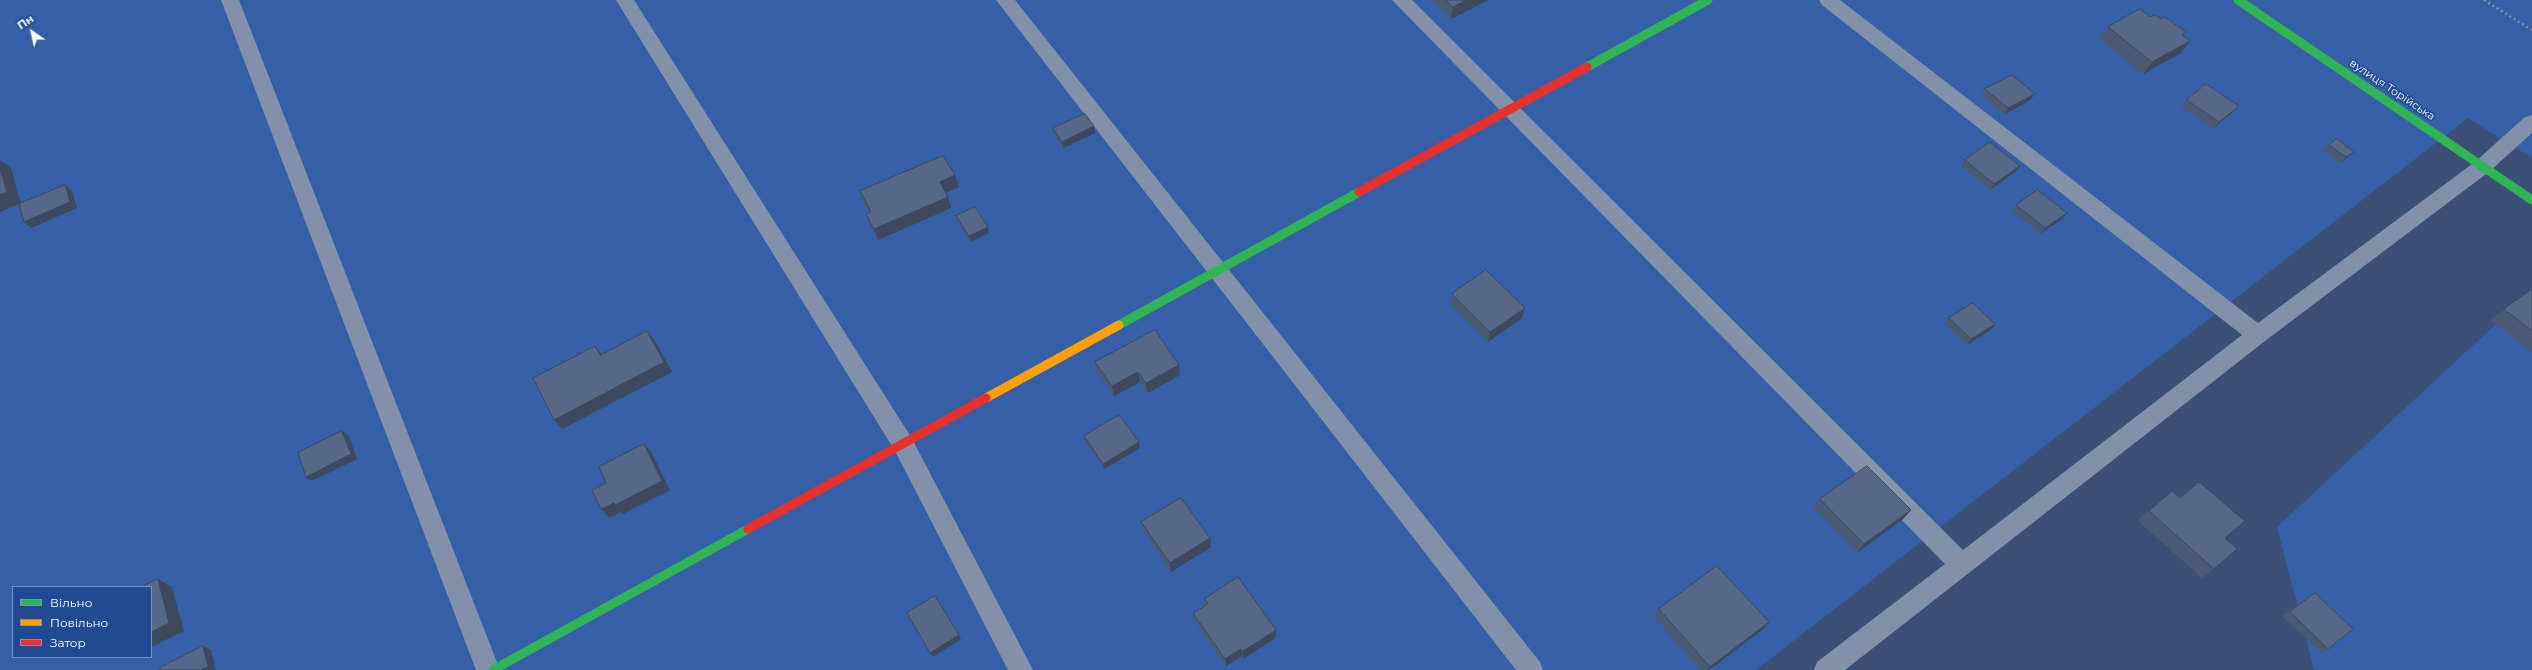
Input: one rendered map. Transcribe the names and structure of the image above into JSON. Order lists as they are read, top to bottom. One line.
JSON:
{"streets":{"street":["вулиця Торійська"]},"legend":["Вільно","Повільно","Затор"],"north":"top left"}
